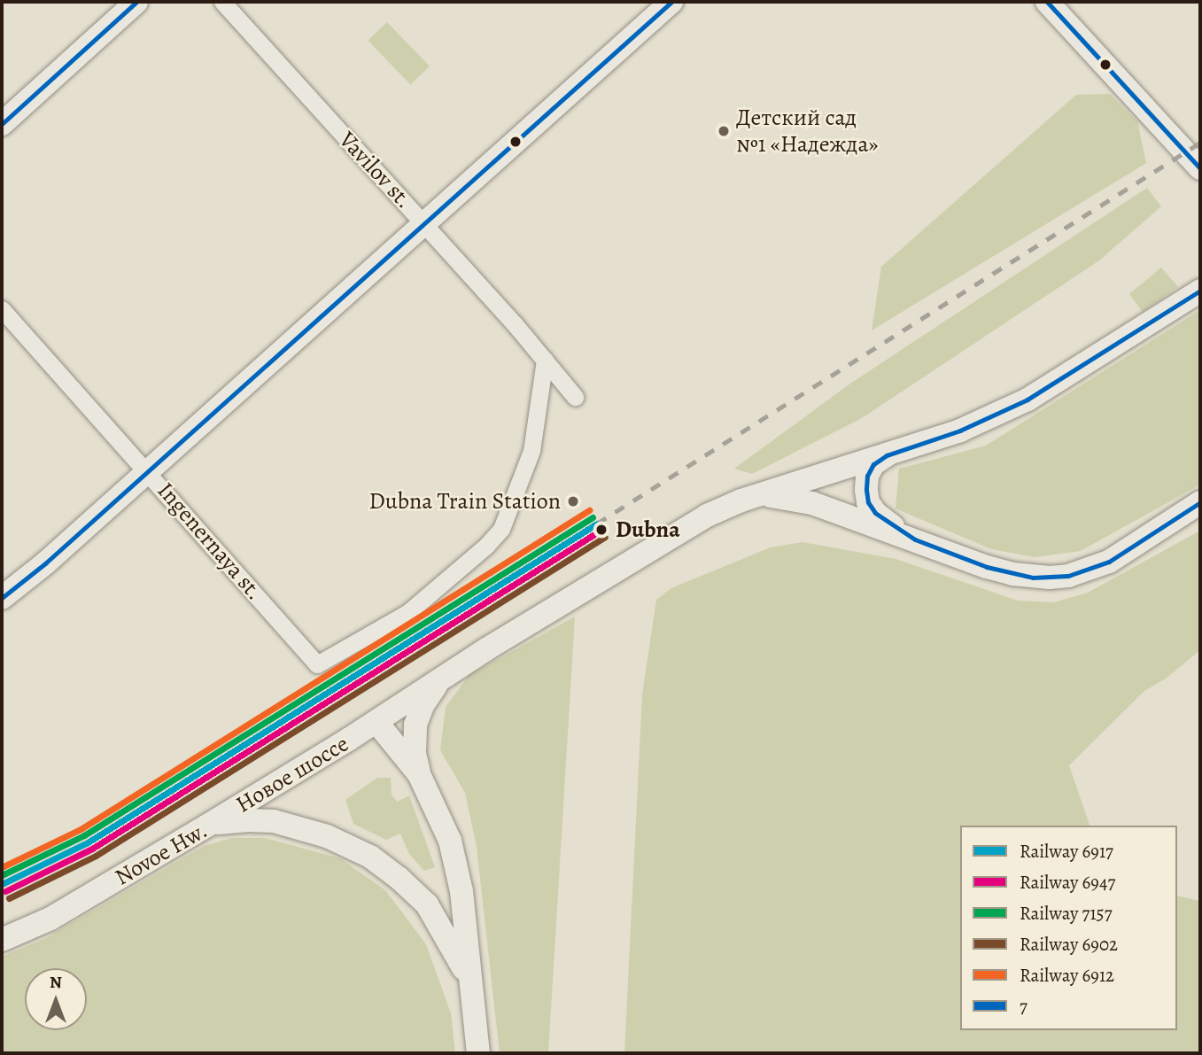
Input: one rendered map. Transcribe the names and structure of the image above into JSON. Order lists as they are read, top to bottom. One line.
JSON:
{"streets":{"main road":["Новое шоссе","Novoe Hw."],"street":["Vavilov st.","Ingenernaya st."]},"crossings":[["Vavilov st.","Ingenernaya st."],["Новое шоссе","Novoe Hw."]],"places":["Детский сад №1 «Надежда»","Dubna Train Station","Dubna"],"lines":["transit line 7","rail line 6912","rail line 7157","rail line 6917","rail line 6947","rail line 6902"],"legend":["Railway 6917","Railway 6947","Railway 7157","Railway 6902","Railway 6912","7"],"north":"top"}
